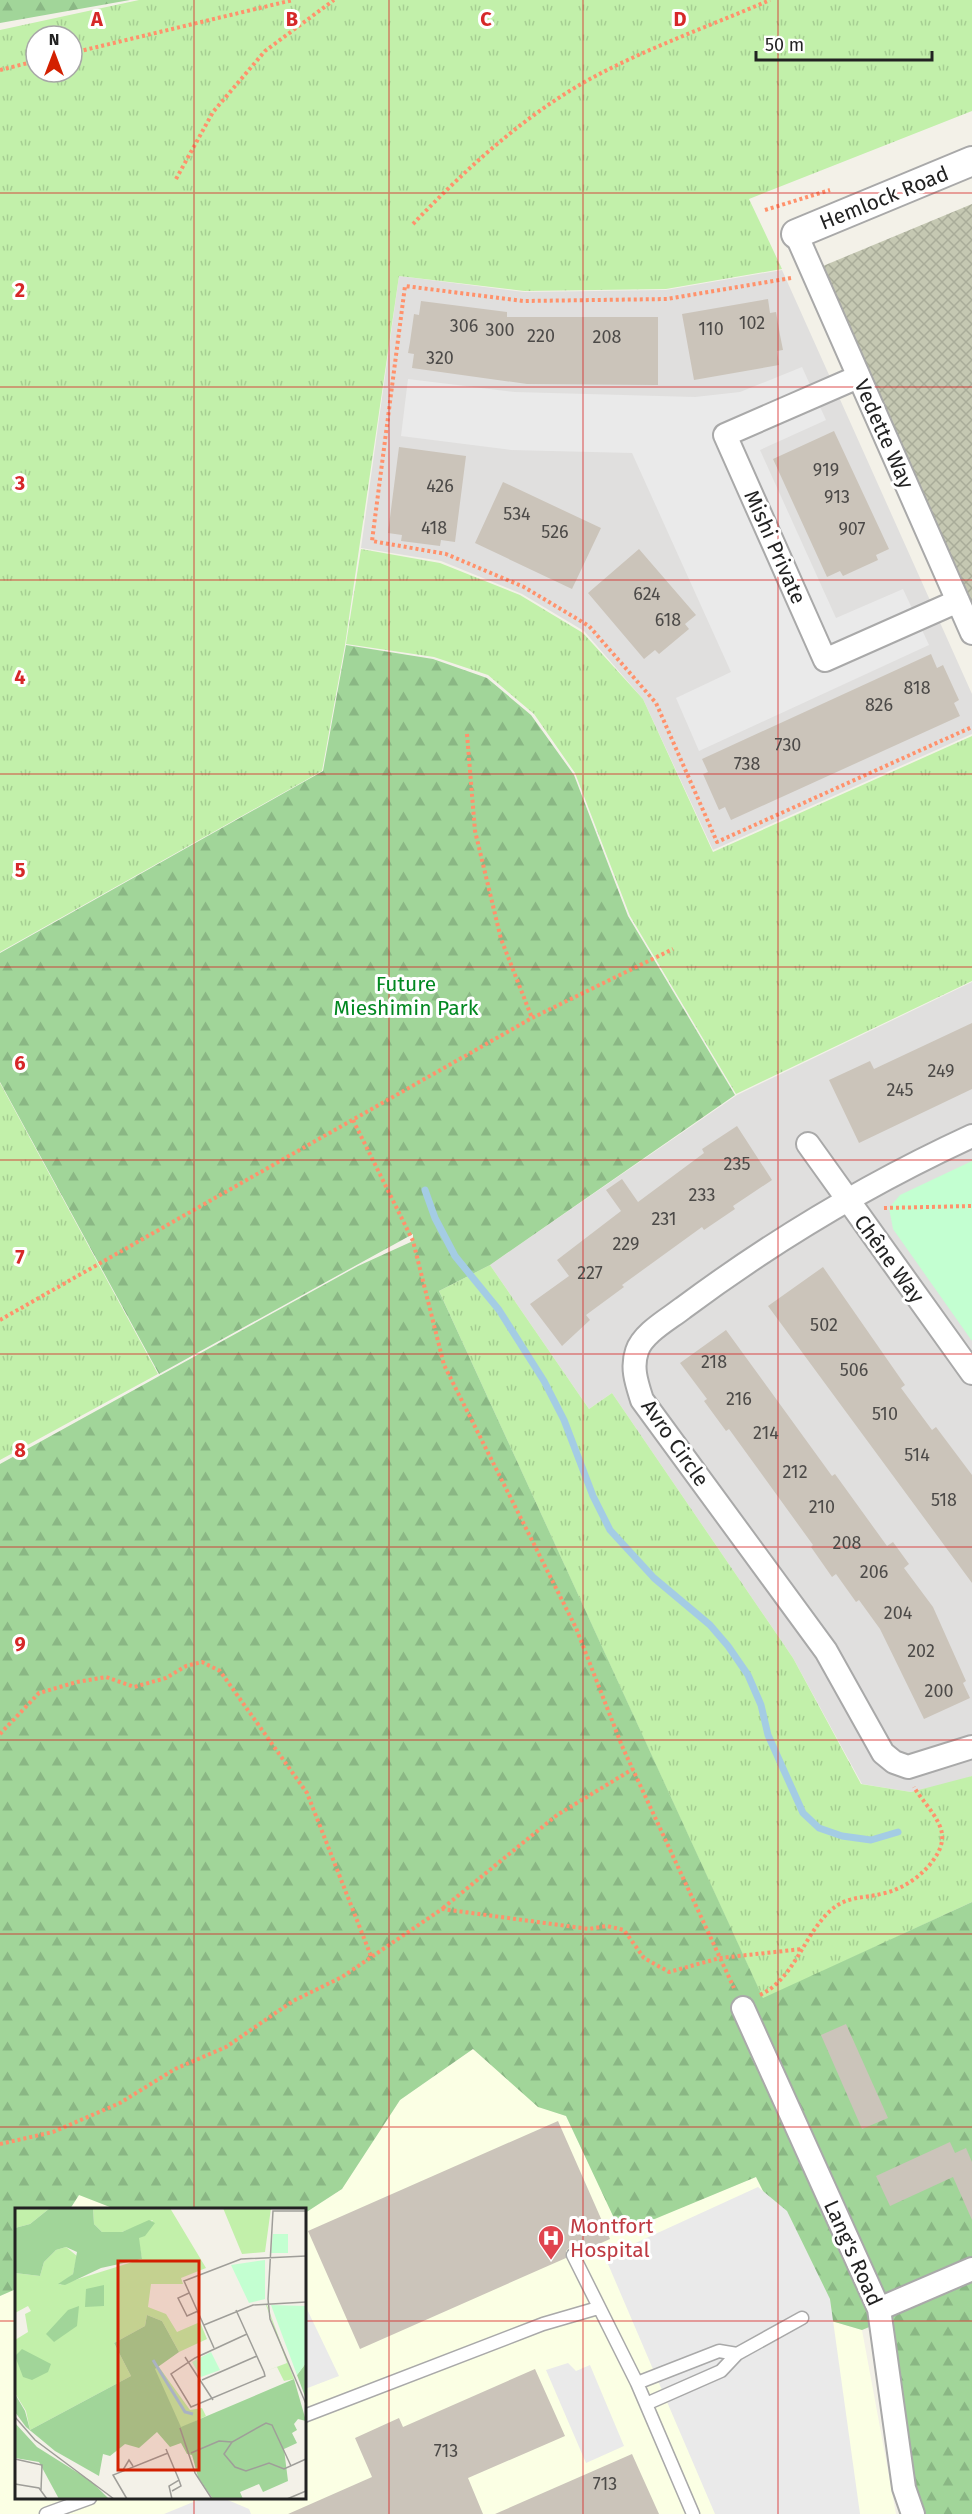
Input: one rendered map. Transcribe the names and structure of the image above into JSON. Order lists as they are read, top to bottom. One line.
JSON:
{"streets":{"street":["Hemlock Road","Vedette Way","Mishi Private","Chêne Way","Avro Circle","Lang's Road"]},"crossings":[["Hemlock Road","Vedette Way"],["Vedette Way","Mishi Private"],["Chêne Way","Avro Circle"]],"parks":["Future Mieshimin Park"],"places":{"hospital":["Montfort Hospital"]},"house_numbers":["102","306","110","300","220","208","320","919","426","913","534","418","907","526","624","618","818","826","730","738","249","245","235","233","231","229","227","502","218","506","216","510","214","514","212","518","210","208","206","204","202","200","713","713"],"scale_bar":"50 m","north":"top","grid":{"columns":["A","B","C","D"],"rows":["2","3","4","5","6","7","8","9"]}}
